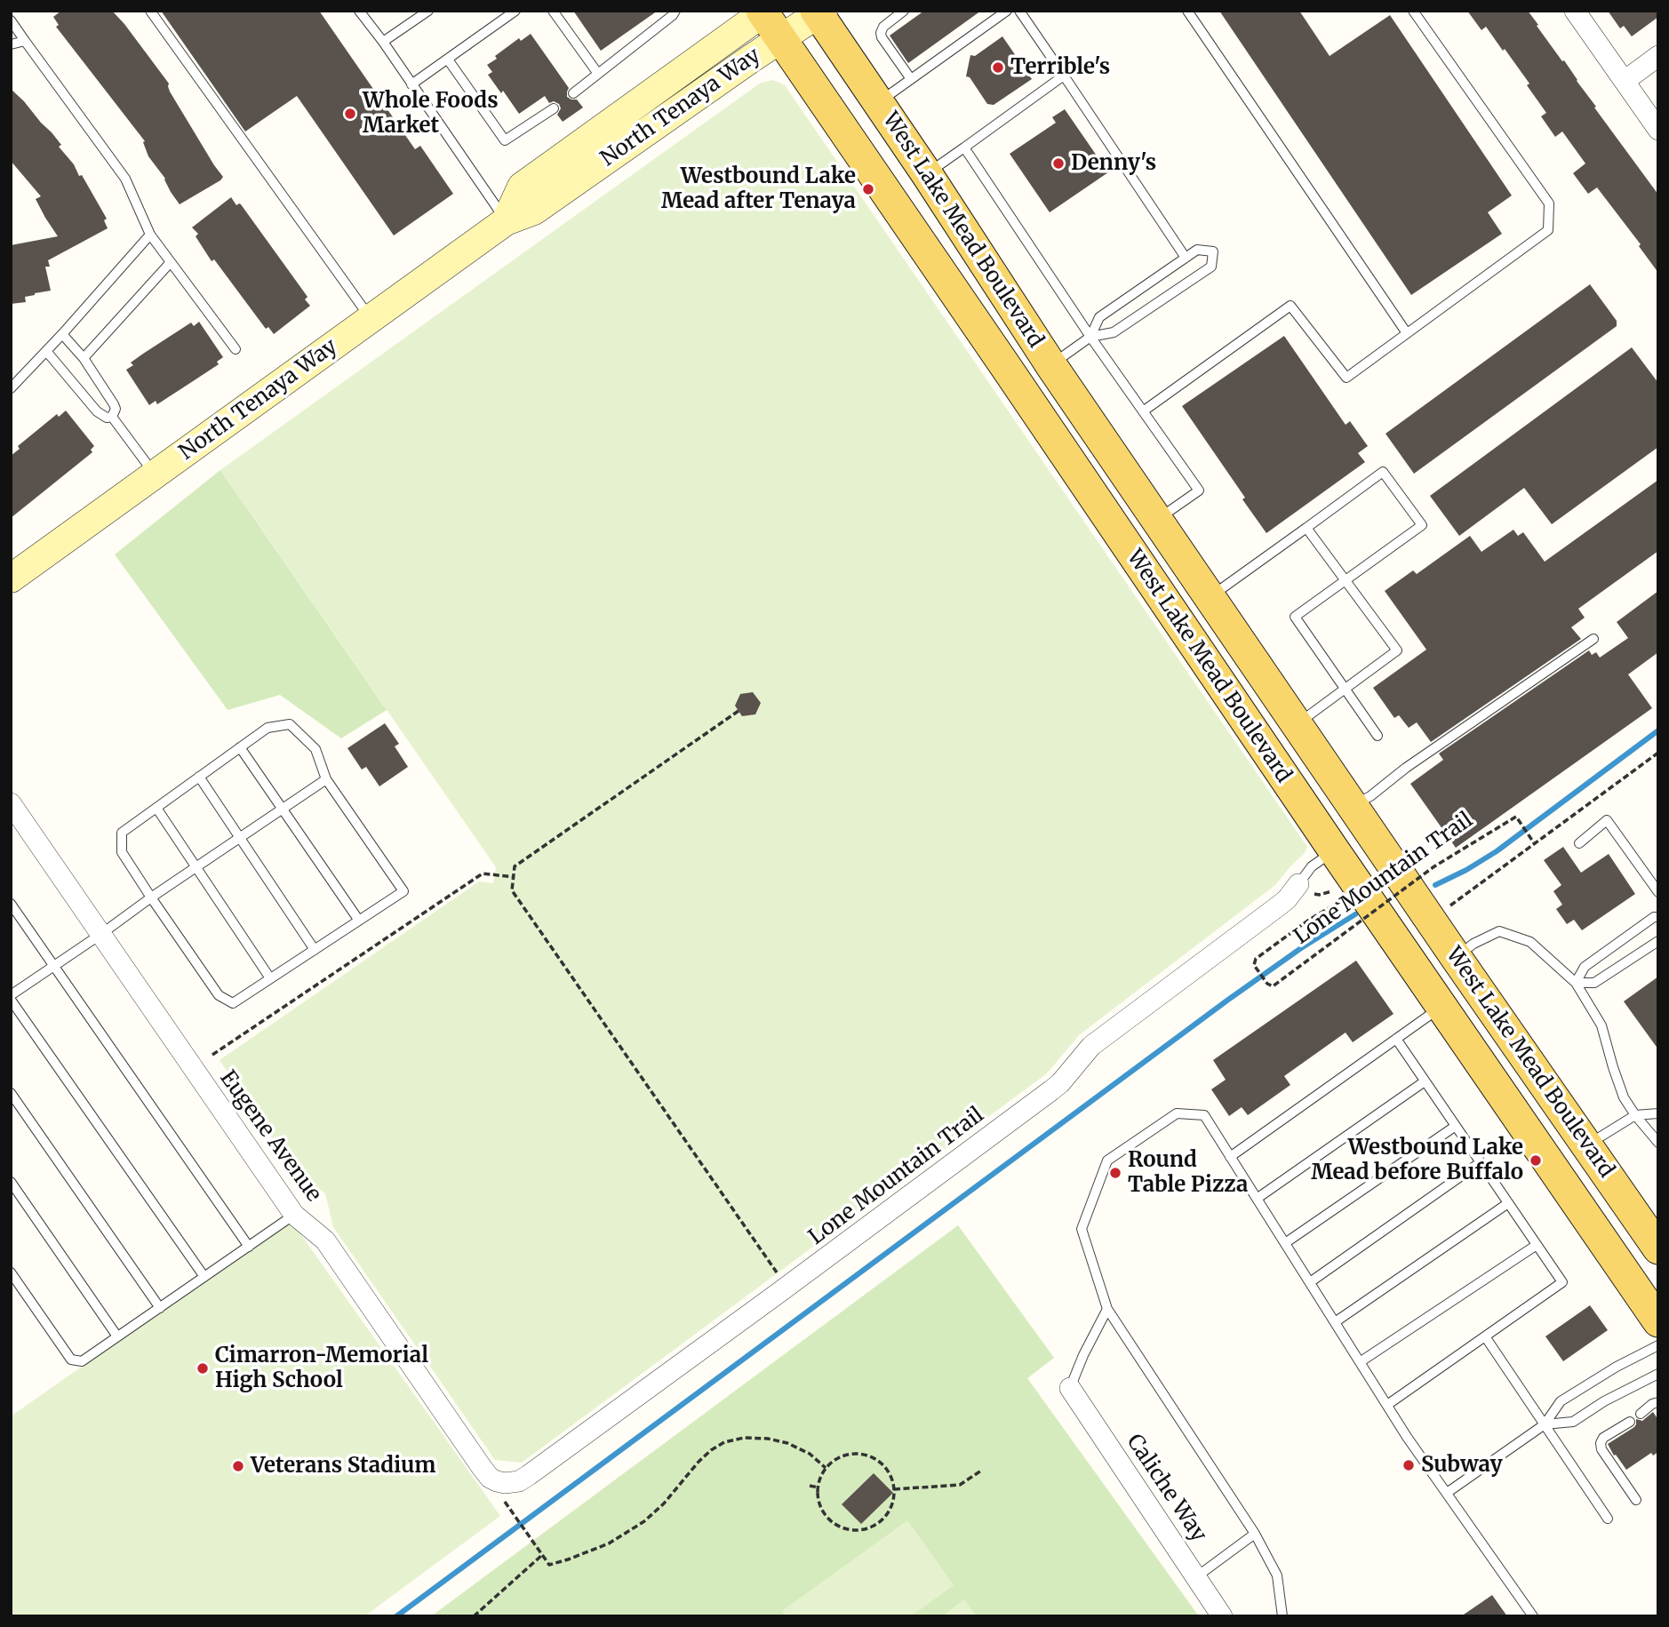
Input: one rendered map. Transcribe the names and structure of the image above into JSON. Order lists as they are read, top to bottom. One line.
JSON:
{"streets":{"main road":["North Tenaya Way","West Lake Mead Boulevard"],"street":["Lone Mountain Trail","Eugene Avenue","Caliche Way"]},"crossings":[["North Tenaya Way","West Lake Mead Boulevard"],["Lone Mountain Trail","Eugene Avenue"]],"places":["Terrible's","Whole Foods Market","Denny's","Westbound Lake Mead after Tenaya","Westbound Lake Mead before Buffalo","Round Table Pizza","Cimarron-Memorial High School","Subway","Veterans Stadium"]}
